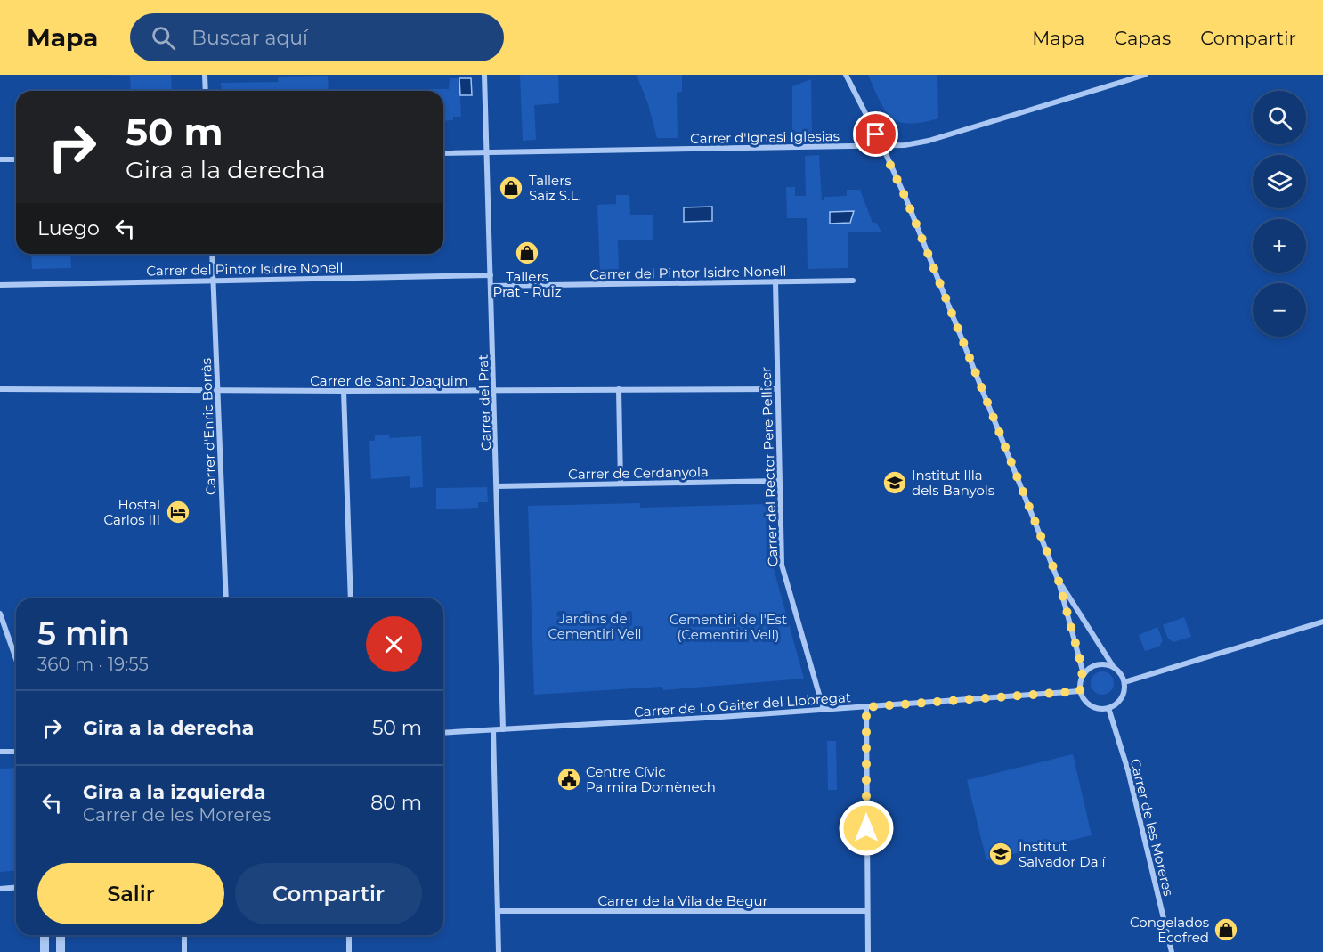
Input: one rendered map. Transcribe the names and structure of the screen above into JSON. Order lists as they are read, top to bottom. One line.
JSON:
{"streets":{"street":["Carrer d'Ignasi Iglesias","Carrer del Pintor Isidre Nonell","Carrer de Sant Joaquim","Carrer del Prat","Carrer d'Enric Borràs","Carrer del Rector Pere Pellicer","Carrer de Cerdanyola","Carrer de Lo Gaiter del Llobregat","Carrer de les Moreres","Carrer de la Vila de Begur"]},"crossings":[["Carrer d'Ignasi Iglesias","Carrer del Prat"],["Carrer del Pintor Isidre Nonell","Carrer del Prat"],["Carrer del Pintor Isidre Nonell","Carrer d'Enric Borràs"],["Carrer del Pintor Isidre Nonell","Carrer del Rector Pere Pellicer"],["Carrer de Sant Joaquim","Carrer del Prat"],["Carrer de Sant Joaquim","Carrer d'Enric Borràs"],["Carrer de Sant Joaquim","Carrer del Rector Pere Pellicer"],["Carrer del Prat","Carrer de Cerdanyola"],["Carrer del Prat","Carrer de Lo Gaiter del Llobregat"],["Carrer del Rector Pere Pellicer","Carrer de Cerdanyola"],["Carrer del Rector Pere Pellicer","Carrer de Lo Gaiter del Llobregat"],["Carrer de Lo Gaiter del Llobregat","Carrer de les Moreres"]],"parks":["Jardins del Cementiri Vell","Cementiri de l'Est (Cementiri Vell)"],"places":{"shop":["Tallers Saiz S.L.","Tallers Prat - Ruiz","Congelados Ecofred"],"school or university":["Institut Illa dels Banyols","Institut Salvador Dalí"],"hotel":["Hostal Carlos III"],"public building":["Centre Cívic Palmira Domènech"]},"page":{"header":"Mapa","search":"Buscar aquí","nav":["Mapa","Capas","Compartir"],"map_buttons":["+","−"],"turn":["50 m","Gira a la derecha"],"then":"Luego","heading":["5 min","360 m · 19:55"],"list":[{"name":"Gira a la derecha","value":"50 m"},{"name":"Gira a la izquierda","note":"Carrer de les Moreres","value":"80 m"}],"buttons":["Salir","Compartir"]}}
